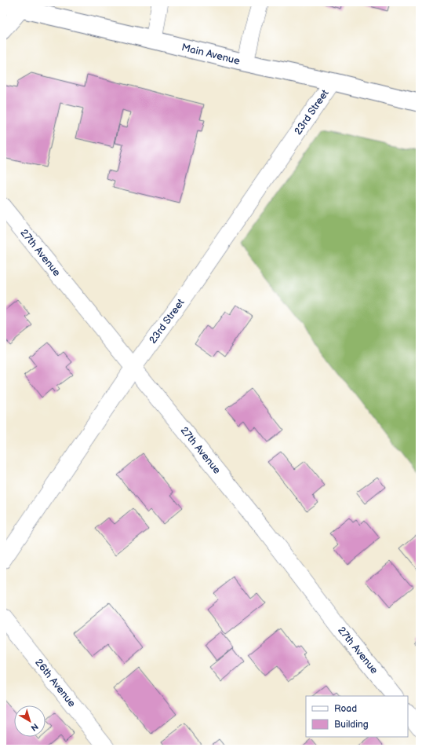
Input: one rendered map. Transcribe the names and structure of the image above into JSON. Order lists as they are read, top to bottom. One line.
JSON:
{"streets":{"main road":["Main Avenue"],"street":["23rd Street","27th Avenue","26th Avenue"]},"crossings":[["Main Avenue","23rd Street"],["23rd Street","27th Avenue"]],"legend":["Road","Building"],"north":"bottom right"}
